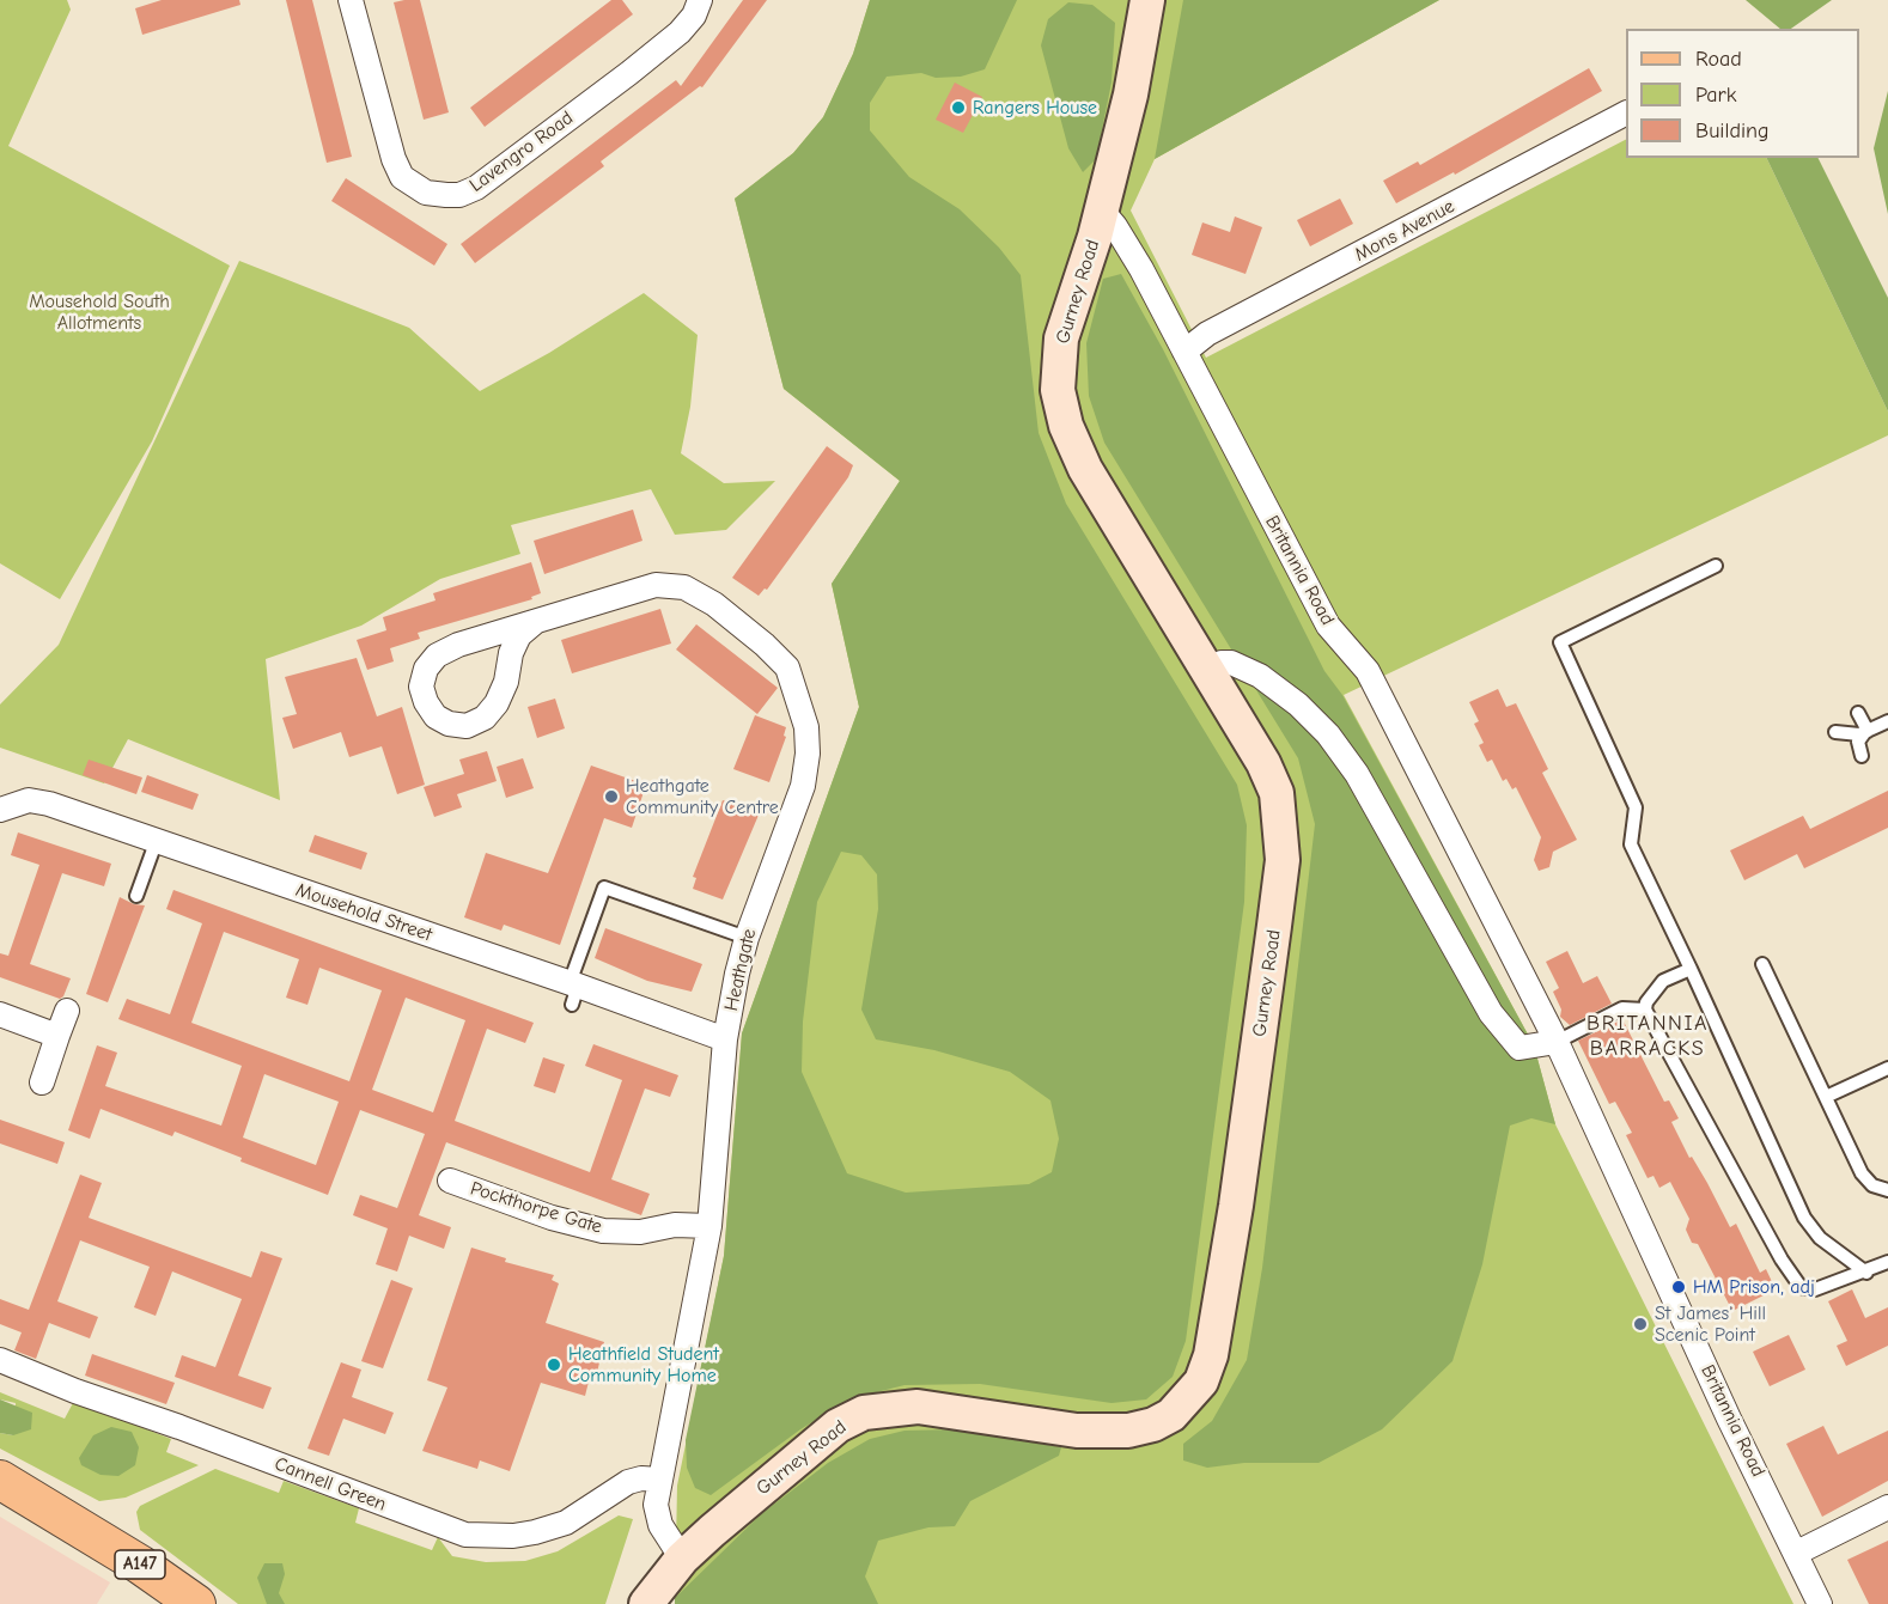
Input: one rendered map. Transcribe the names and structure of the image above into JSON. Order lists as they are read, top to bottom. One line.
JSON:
{"streets":{"main road":["A147"],"street":["Lavengro Road","Mons Avenue","Gurney Road","Britannia Road","Mousehold Street","Heathgate","Pockthorpe Gate","Cannell Green"]},"crossings":[["Mons Avenue","Britannia Road"],["Gurney Road","Britannia Road"],["Gurney Road","Heathgate"],["Mousehold Street","Heathgate"],["Heathgate","Pockthorpe Gate"],["Heathgate","Cannell Green"]],"districts":["BRITANNIA BARRACKS"],"parks":["Mousehold South Allotments"],"places":["Rangers House","Heathgate Community Centre","HM Prison, adj","St James' Hill Scenic Point","Heathfield Student Community Home"],"legend":["Road","Park","Building"]}
